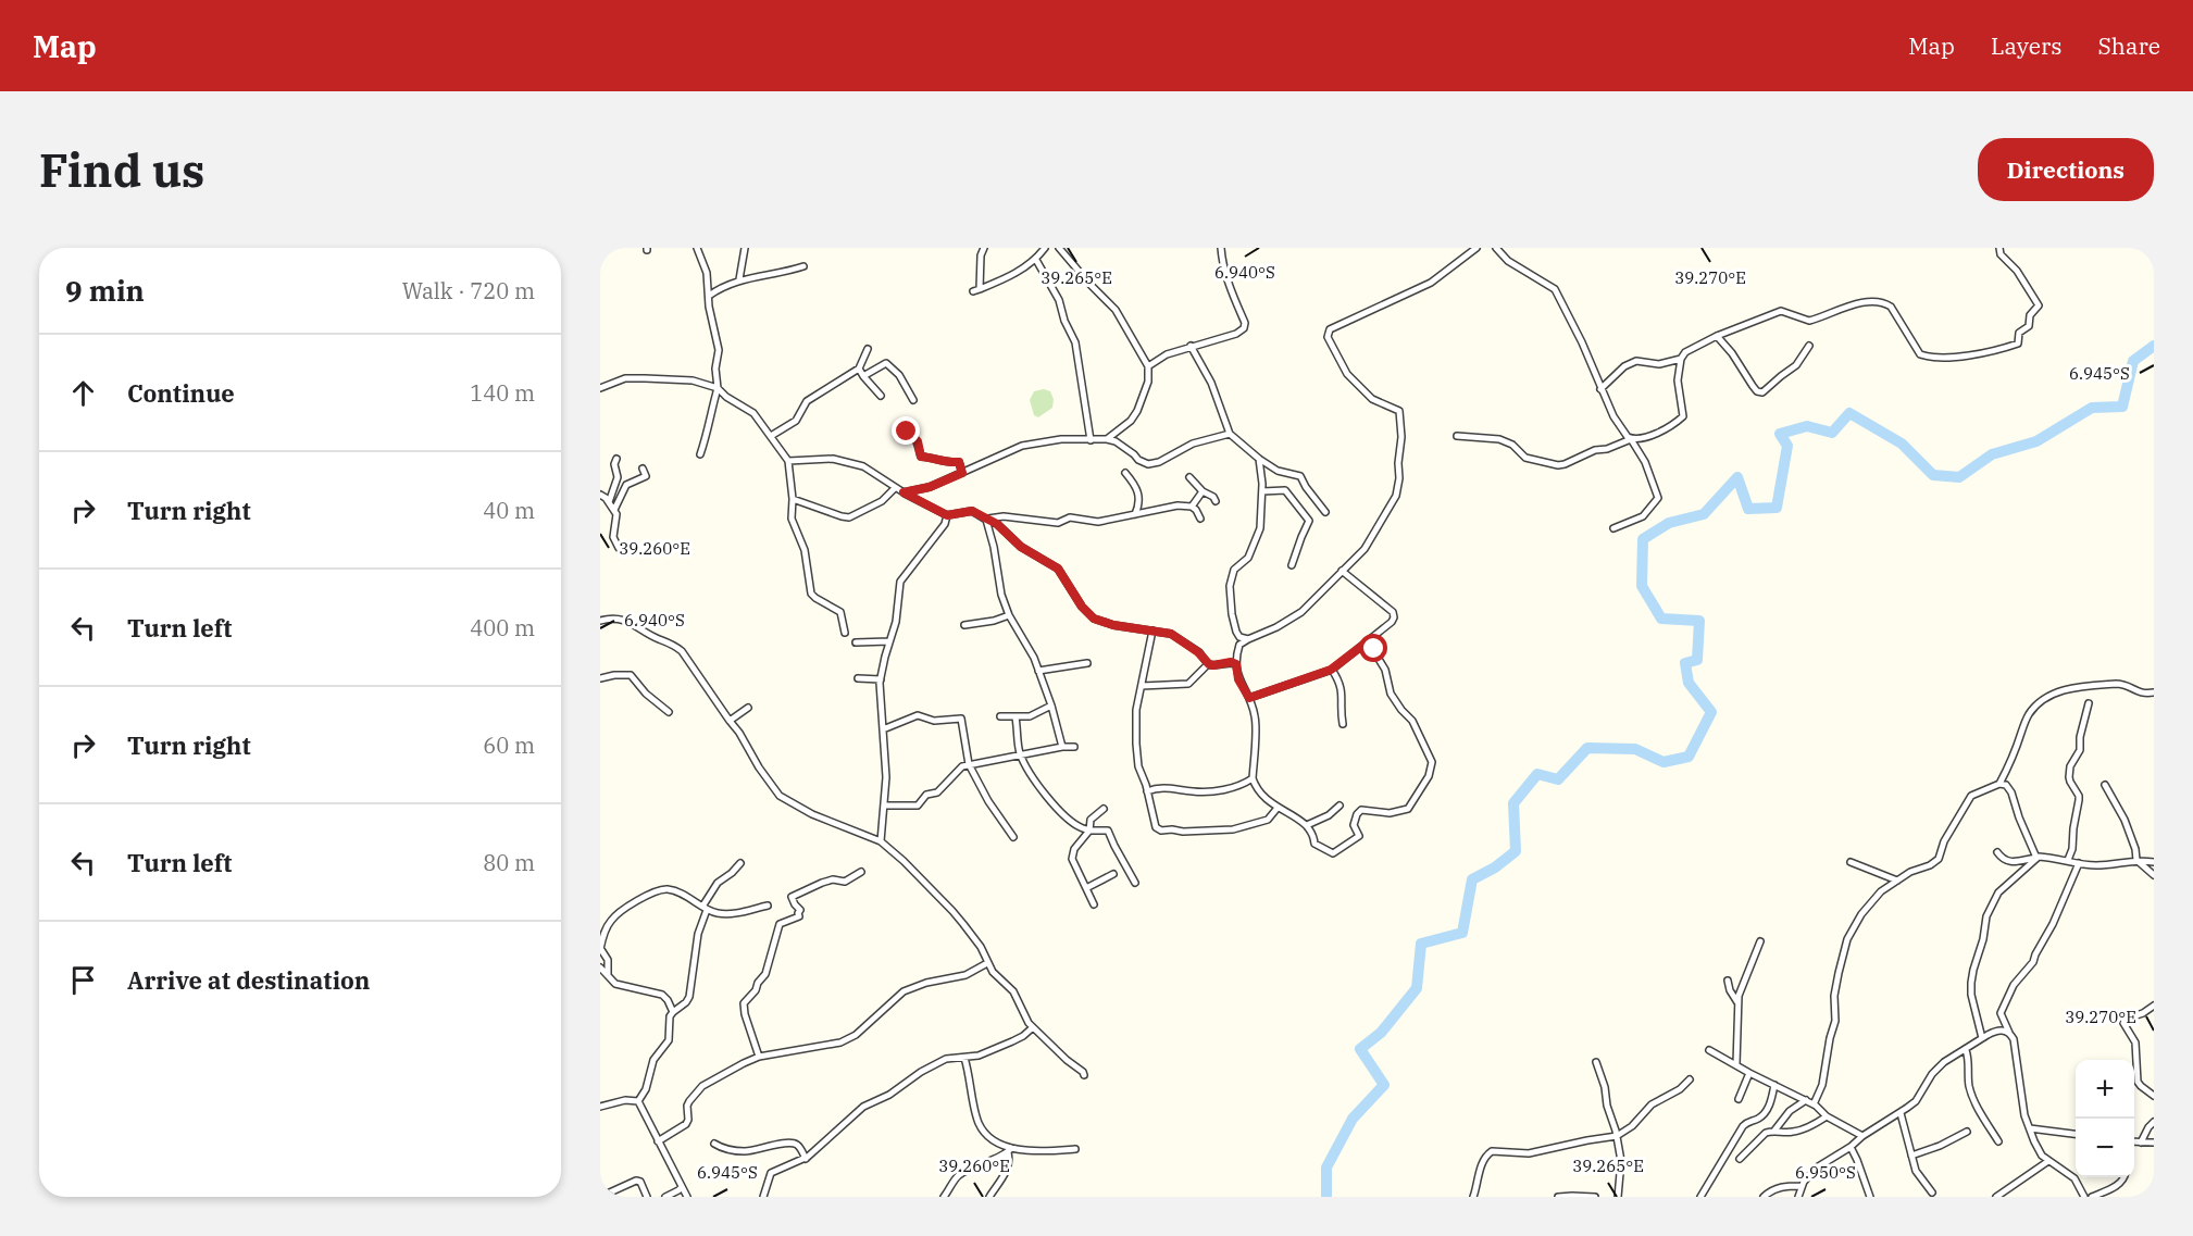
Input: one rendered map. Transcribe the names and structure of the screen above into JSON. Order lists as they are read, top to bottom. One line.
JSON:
{"page":{"header":"Map","nav":["Map","Layers","Share"],"buttons":"Directions","title":"Find us","heading":["9 min","Walk · 720 m"],"list":[["Continue","140 m"],["Turn right","40 m"],["Turn left","400 m"],["Turn right","60 m"],["Turn left","80 m"],"Arrive at destination"],"map_buttons":["+","−"]},"coordinates":["6.940°S","39.265°E","39.270°E","6.945°S","39.260°E","6.950°S"]}
